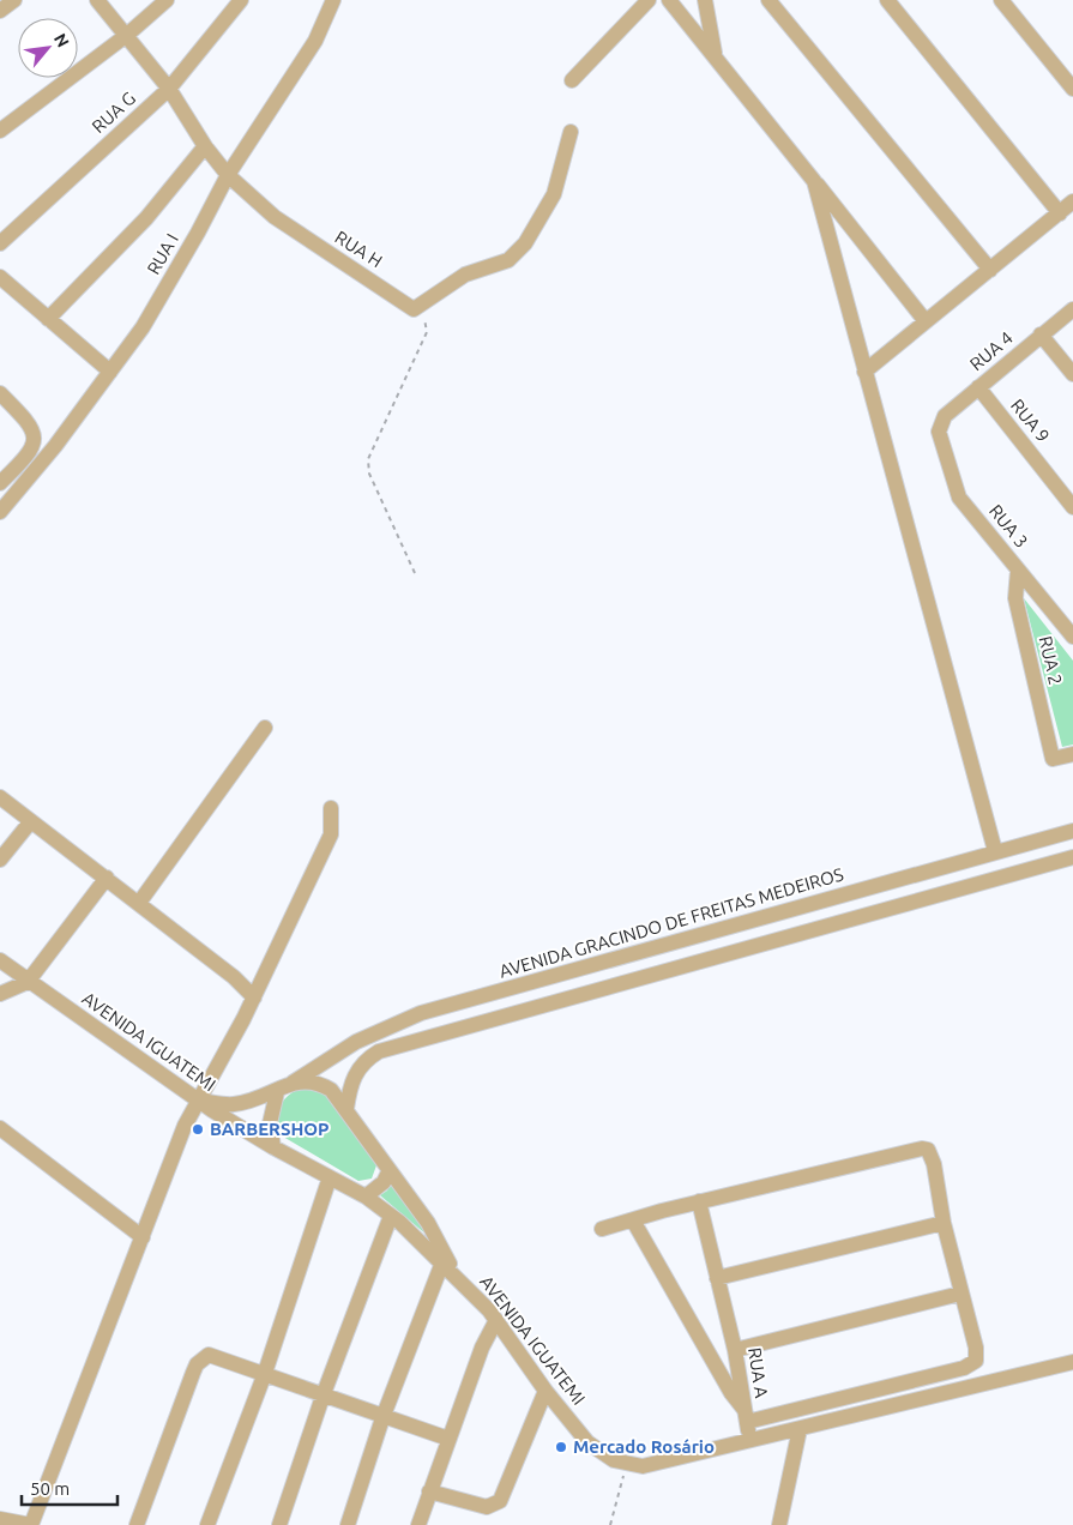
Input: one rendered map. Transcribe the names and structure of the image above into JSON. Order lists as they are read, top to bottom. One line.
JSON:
{"streets":{"street":["RUA G","RUA H","RUA I","RUA 4","RUA 9","RUA 3","RUA 2","AVENIDA GRACINDO DE FREITAS MEDEIROS","AVENIDA IGUATEMI","RUA A"]},"crossings":[["RUA G","RUA H"],["RUA H","RUA I"],["RUA 4","RUA 9"],["RUA 4","RUA 3"],["RUA 3","RUA 2"],["AVENIDA GRACINDO DE FREITAS MEDEIROS","AVENIDA IGUATEMI"]],"places":["BARBERSHOP","Mercado Rosário"],"scale_bar":"50 m","north":"top right"}
